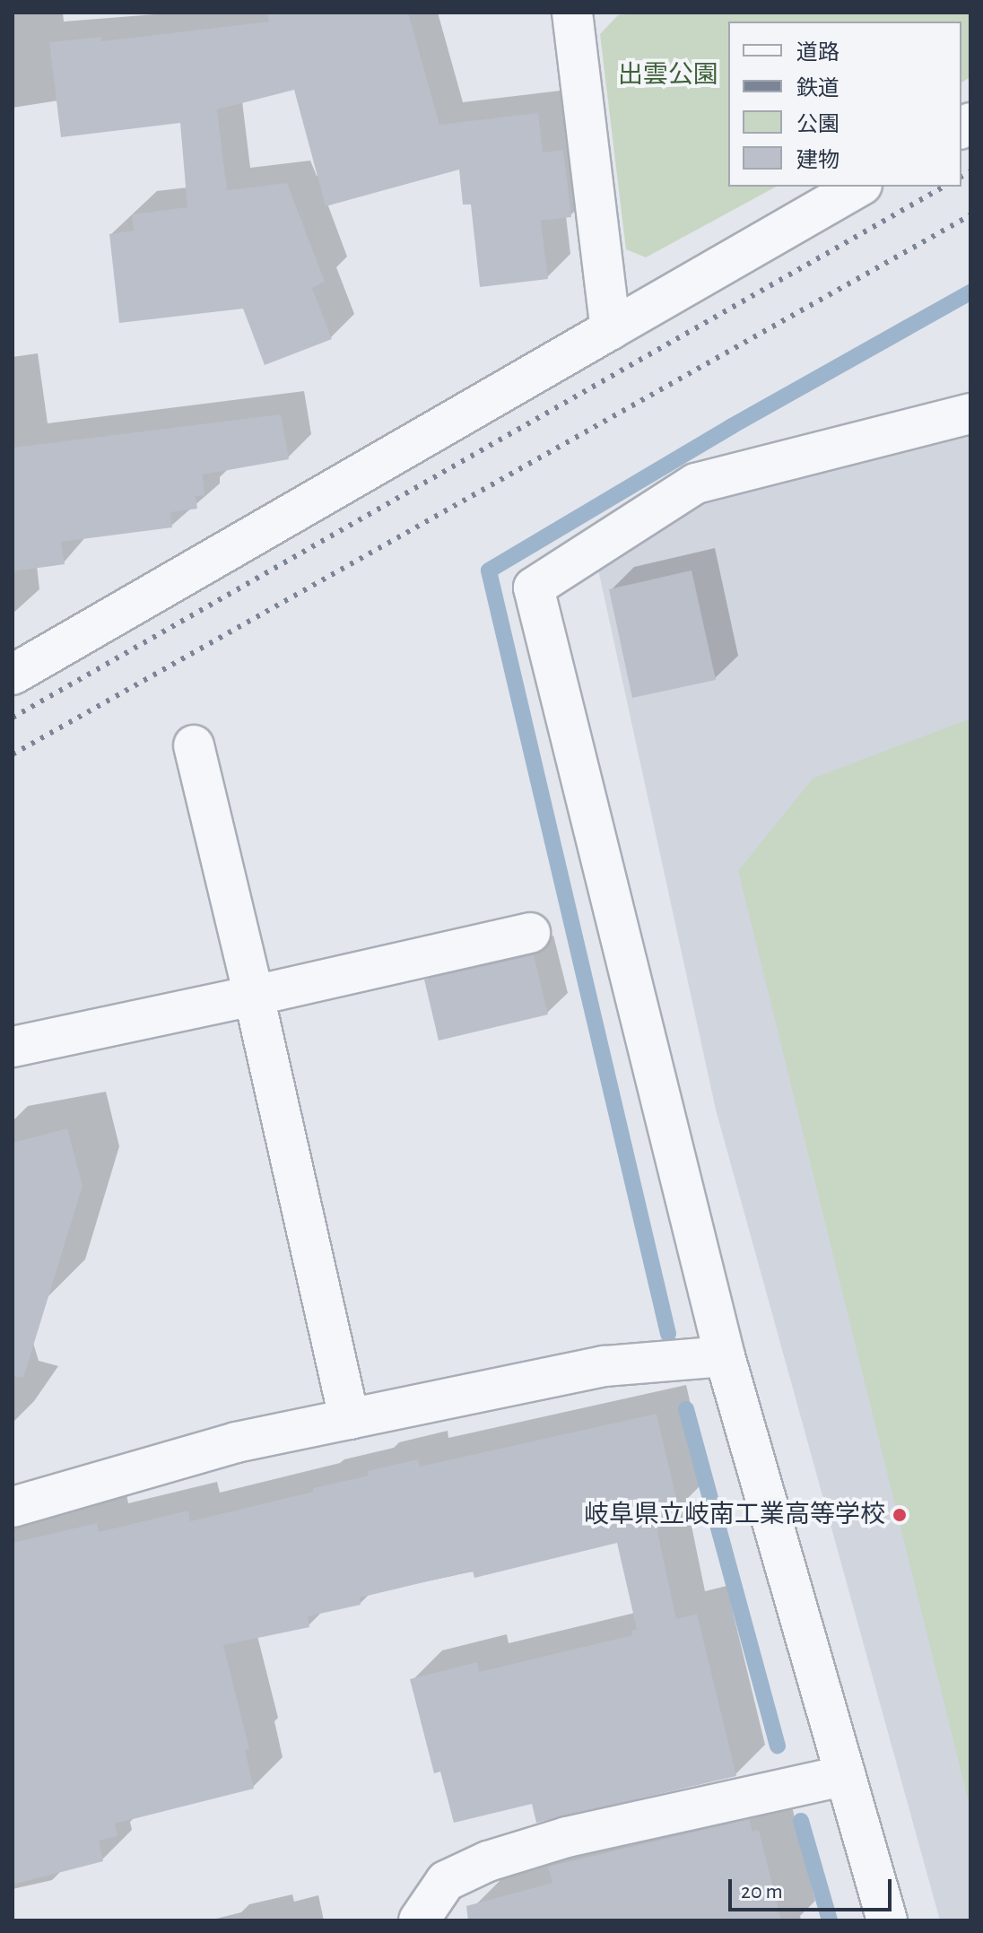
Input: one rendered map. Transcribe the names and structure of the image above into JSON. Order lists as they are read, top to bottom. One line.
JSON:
{"parks":["出雲公園"],"places":["岐阜県立岐南工業高等学校"],"legend":["道路","鉄道","公園","建物"],"scale_bar":"20 m"}
